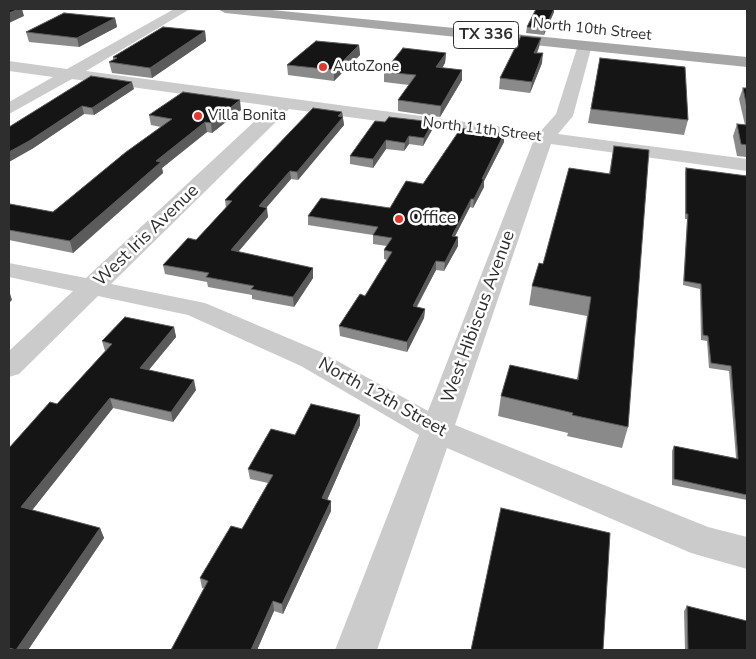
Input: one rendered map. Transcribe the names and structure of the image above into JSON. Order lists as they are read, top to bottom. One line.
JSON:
{"streets":{"main road":["North 10th Street","TX 336"],"street":["North 11th Street","West Iris Avenue","West Hibiscus Avenue","North 12th Street"]},"crossings":[["North 10th Street","West Hibiscus Avenue"],["North 11th Street","West Iris Avenue"],["North 11th Street","West Hibiscus Avenue"],["West Iris Avenue","North 12th Street"],["West Hibiscus Avenue","North 12th Street"]],"places":["AutoZone","Villa Bonita","Office"]}
